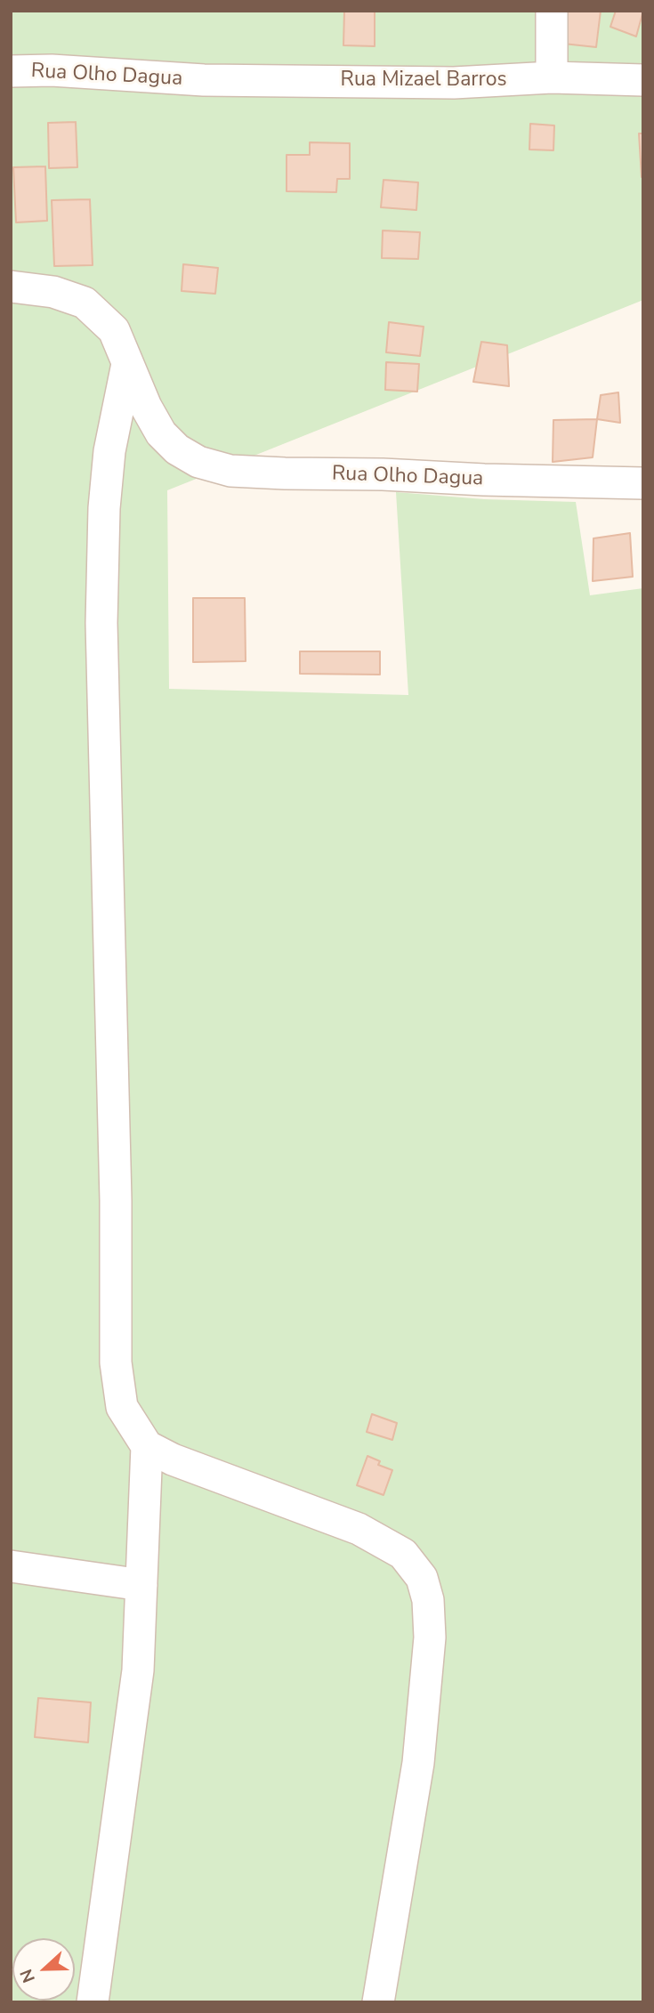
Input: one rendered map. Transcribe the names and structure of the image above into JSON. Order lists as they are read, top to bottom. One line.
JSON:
{"streets":{"street":["Rua Olho Dagua","Rua Mizael Barros"]},"crossings":[["Rua Olho Dagua","Rua Mizael Barros"]],"north":"left"}
